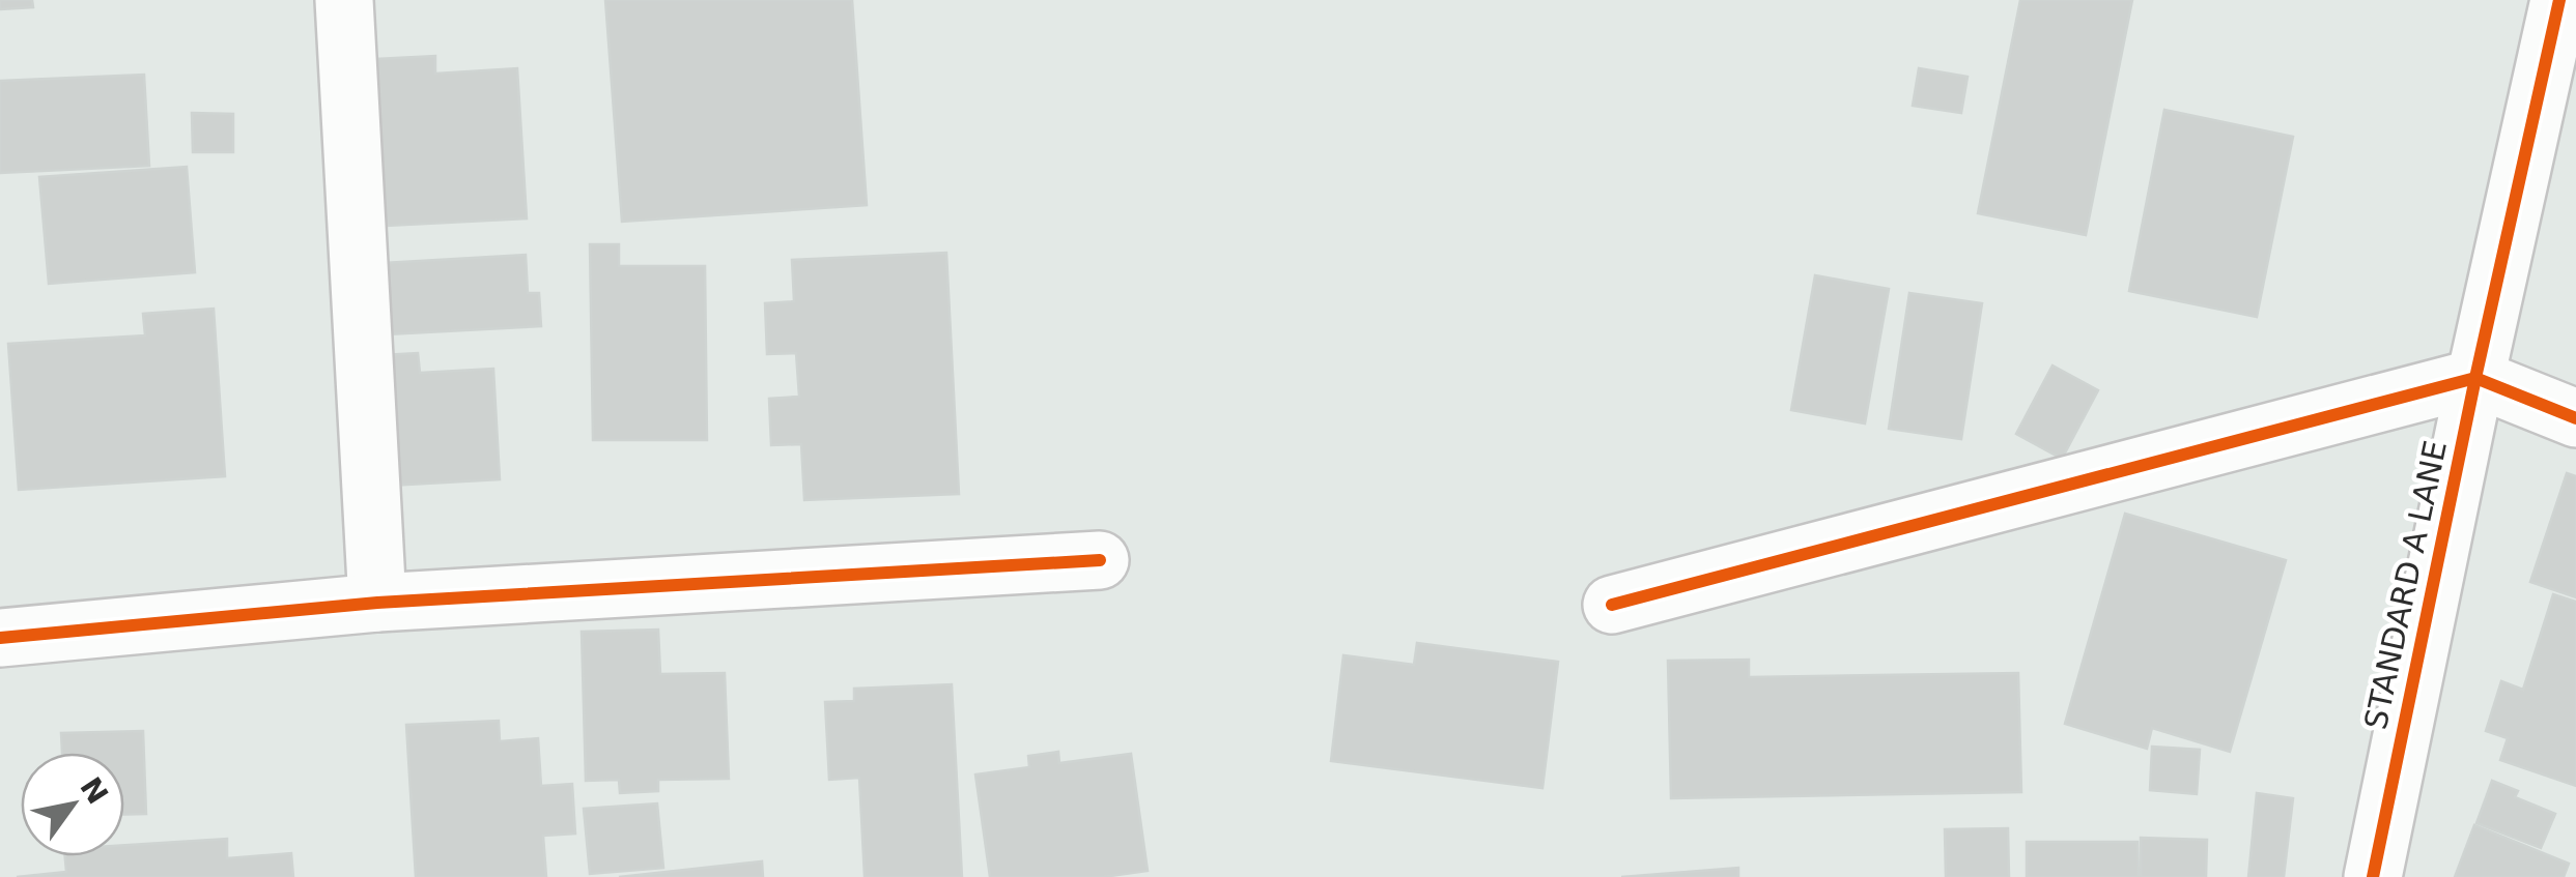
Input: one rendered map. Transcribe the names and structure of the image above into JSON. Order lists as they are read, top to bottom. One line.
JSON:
{"streets":{"street":["STANDARD A LANE"]},"north":"top right"}
